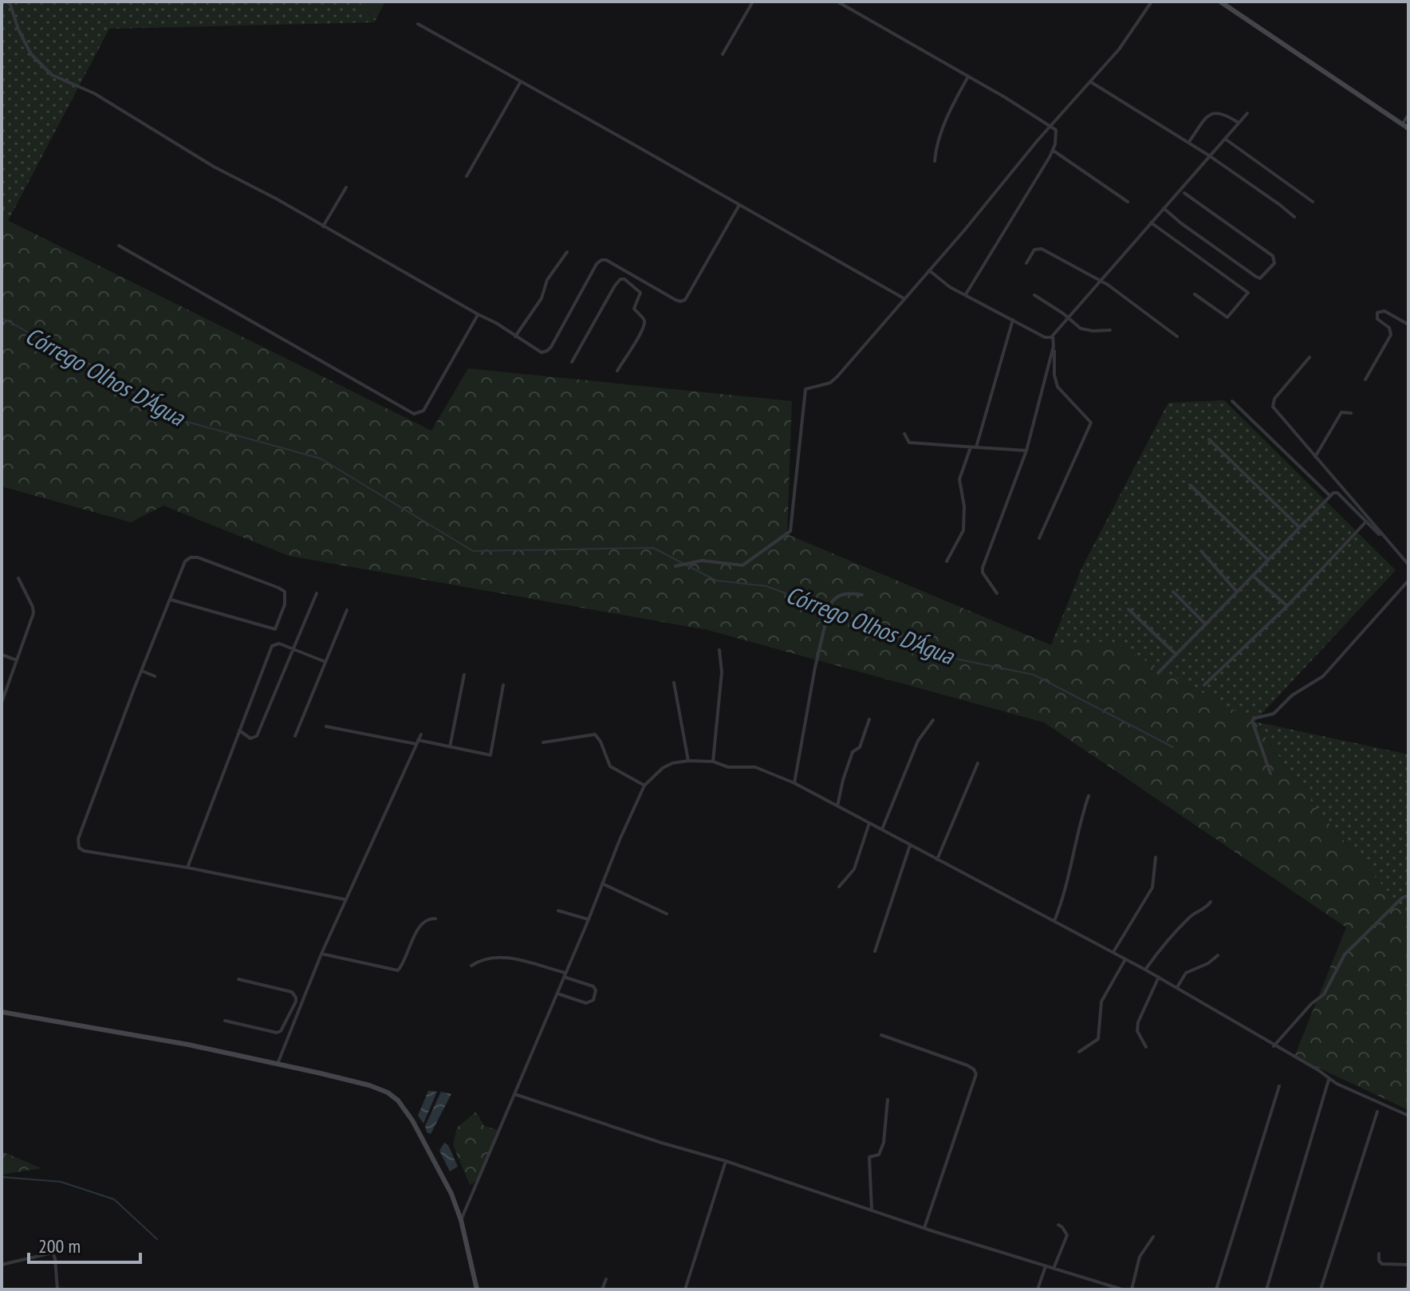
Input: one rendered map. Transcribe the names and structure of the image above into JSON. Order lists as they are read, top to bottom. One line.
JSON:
{"water":["Córrego Olhos D'Água"],"scale_bar":"200 m"}
